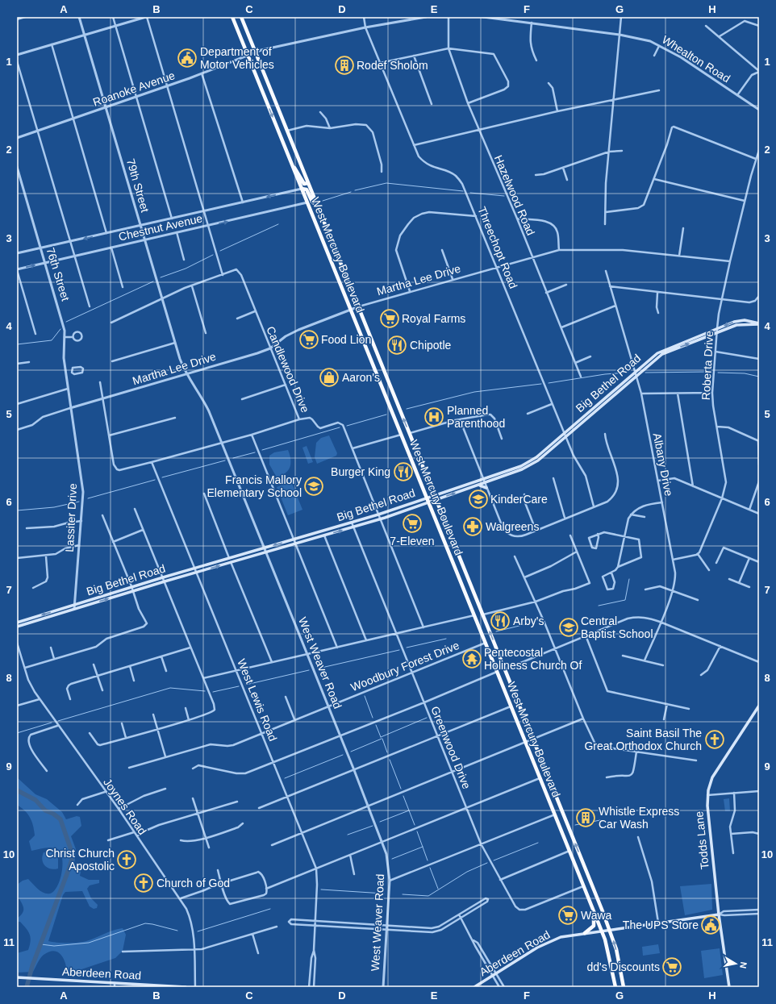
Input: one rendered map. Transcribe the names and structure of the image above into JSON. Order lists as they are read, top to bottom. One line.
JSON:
{"streets":{"highway":["West Mercury Boulevard"],"main road":["Big Bethel Road","Todds Lane","Aberdeen Road"],"street":["Whealton Road","Roanoke Avenue","79th Street","Hazelwood Road","Chestnut Avenue","Threechopt Road","76th Street","Martha Lee Drive","Roberta Drive","Candlewood Drive","Albany Drive","Lassiter Drive","West Weaver Road","Woodbury Forest Drive","West Lewis Road","Greenwood Drive","Joynes Road"]},"crossings":[["Roanoke Avenue","79th Street"],["Roanoke Avenue","West Mercury Boulevard"],["79th Street","Chestnut Avenue"],["79th Street","Candlewood Drive"],["79th Street","West Weaver Road"],["Hazelwood Road","Martha Lee Drive"],["Chestnut Avenue","West Mercury Boulevard"],["Chestnut Avenue","76th Street"],["Threechopt Road","Martha Lee Drive"],["Threechopt Road","Big Bethel Road"],["West Mercury Boulevard","Martha Lee Drive"],["West Mercury Boulevard","Big Bethel Road"],["West Mercury Boulevard","Woodbury Forest Drive"],["West Mercury Boulevard","Greenwood Drive"],["West Mercury Boulevard","Aberdeen Road"],["76th Street","Lassiter Drive"],["Martha Lee Drive","Roberta Drive"],["Martha Lee Drive","Candlewood Drive"],["Martha Lee Drive","Lassiter Drive"],["Martha Lee Drive","West Weaver Road"],["Roberta Drive","Big Bethel Road"],["Candlewood Drive","Big Bethel Road"],["Big Bethel Road","Albany Drive"],["Big Bethel Road","Lassiter Drive"],["Big Bethel Road","West Weaver Road"],["Big Bethel Road","West Lewis Road"],["Big Bethel Road","Greenwood Drive"],["West Weaver Road","Woodbury Forest Drive"],["Woodbury Forest Drive","West Lewis Road"],["Woodbury Forest Drive","Greenwood Drive"],["Todds Lane","Aberdeen Road"]],"places":{"public building":["Department of Motor Vehicles","The UPS Store"],"building":["Rodef Sholom","Whistle Express Car Wash"],"supermarket":["Royal Farms","Food Lion","7-Eleven","Wawa","dd's Discounts"],"restaurant":["Chipotle","Burger King","Arby's"],"shop":["Aaron's"],"hospital":["Planned Parenthood"],"school or university":["Francis Mallory Elementary School","KinderCare","Central Baptist School"],"pharmacy":["Walgreens"],"temple":["Pentecostal Holiness Church Of"],"church":["Saint Basil The Great Orthodox Church","Christ Church Apostolic","Church of God"]},"north":"right","grid":{"columns":["A","B","C","D","E","F","G","H"],"rows":["1","2","3","4","5","6","7","8","9","10","11"]}}
